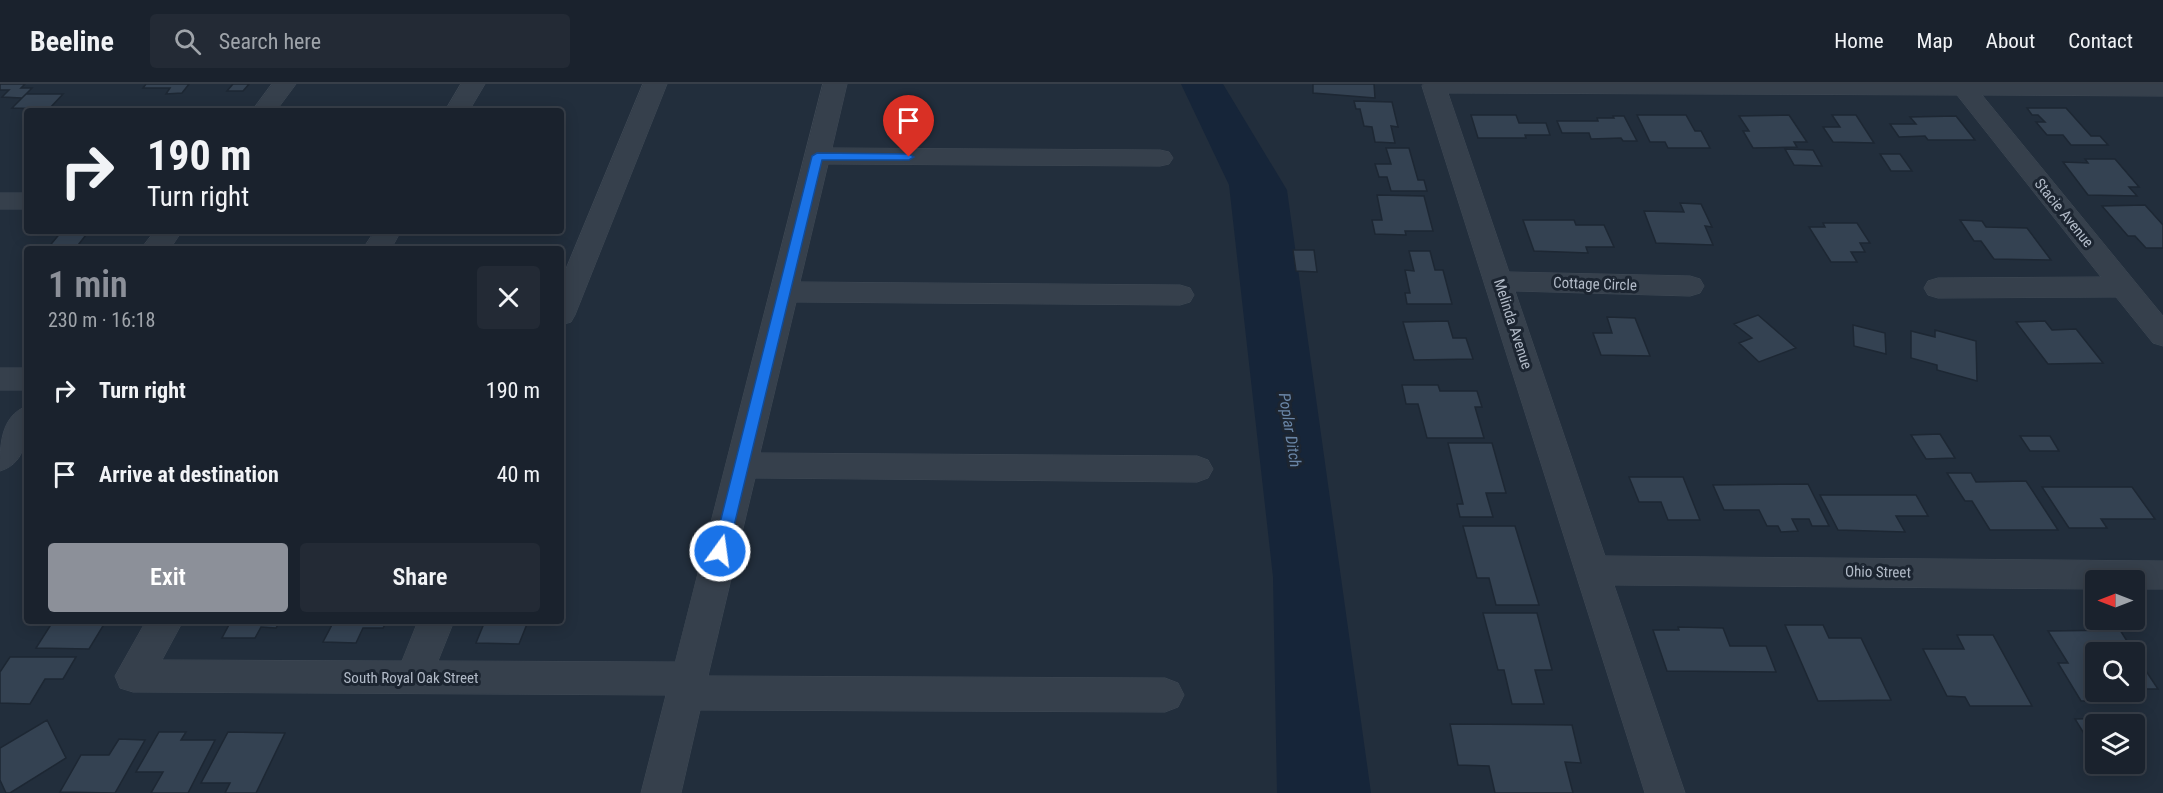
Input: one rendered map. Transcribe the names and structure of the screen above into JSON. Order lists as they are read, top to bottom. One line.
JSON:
{"streets":{"street":["Stacie Avenue","Cottage Circle","Melinda Avenue","Ohio Street","South Royal Oak Street"]},"crossings":[["Cottage Circle","Melinda Avenue"],["Melinda Avenue","Ohio Street"]],"water":["Poplar Ditch"],"north":"left","page":{"header":"Beeline","search":"Search here","nav":["Home","Map","About","Contact"],"turn":["190 m","Turn right"],"heading":["1 min","230 m · 16:18"],"list":[{"name":"Turn right","value":"190 m"},{"name":"Arrive at destination","value":"40 m"}],"buttons":["Exit","Share"]}}
